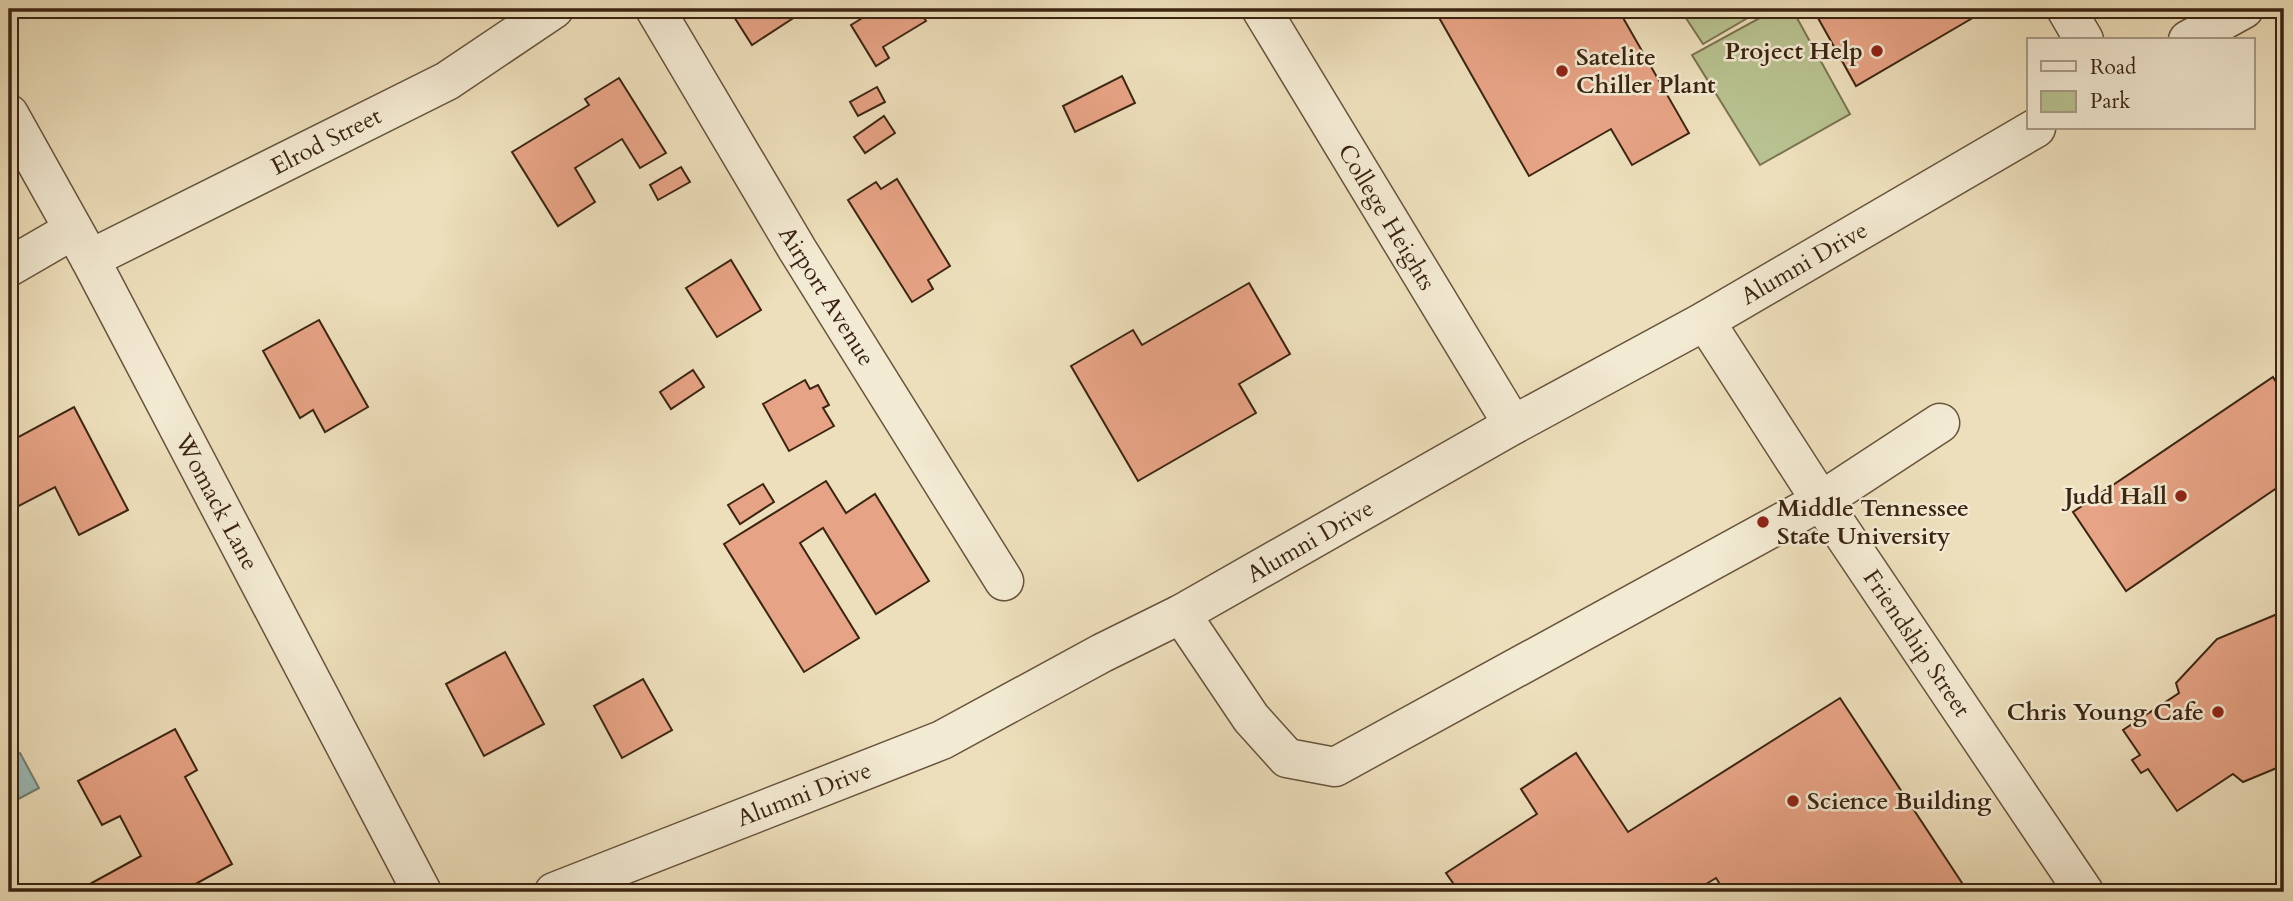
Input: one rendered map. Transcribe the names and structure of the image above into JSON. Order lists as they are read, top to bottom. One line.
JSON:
{"streets":{"street":["Elrod Street","College Heights","Alumni Drive","Airport Avenue","Womack Lane","Friendship Street"]},"crossings":[["Elrod Street","Womack Lane"],["College Heights","Alumni Drive"],["Alumni Drive","Friendship Street"]],"places":["Project Help","Satelite Chiller Plant","Judd Hall","Middle Tennessee State University","Chris Young Cafe","Science Building"],"legend":["Road","Park"]}
